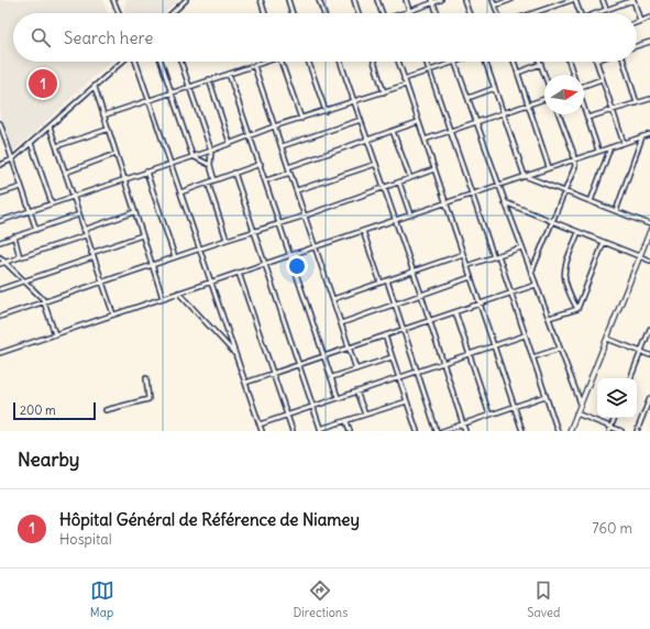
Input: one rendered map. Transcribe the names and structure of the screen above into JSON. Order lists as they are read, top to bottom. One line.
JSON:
{"scale_bar":"200 m","north":"right","page":{"search":"Search here","pins":"1","scale":"200 m","heading":"Nearby","list":[{"mark":"1","name":"Hôpital Général de Référence de Niamey","note":"Hospital","value":"760 m"}],"nav":["Map","Directions","Saved"]}}
